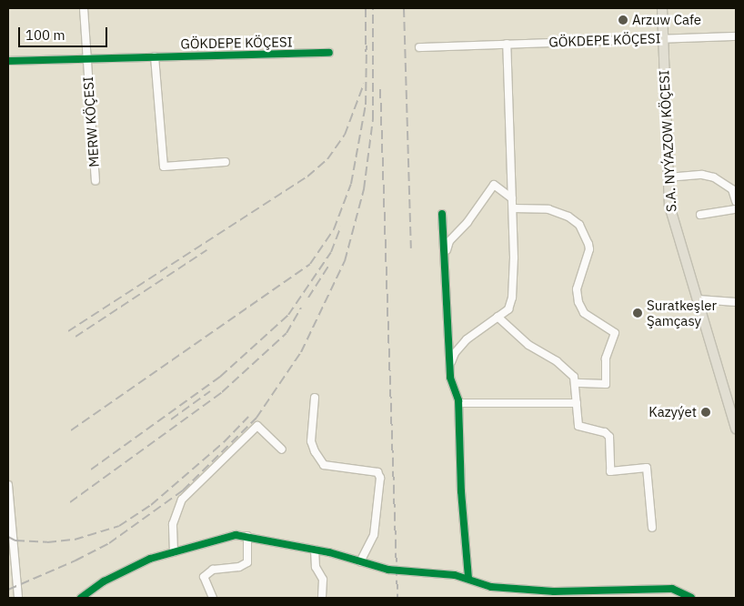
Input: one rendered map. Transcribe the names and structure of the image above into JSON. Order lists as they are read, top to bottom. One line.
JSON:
{"streets":{"main road":["S.A. NYÝAZOW KÖÇESI"],"street":["GÖKDEPE KÖÇESI","MERW KÖÇESI"]},"crossings":[["GÖKDEPE KÖÇESI","MERW KÖÇESI"],["GÖKDEPE KÖÇESI","S.A. NYÝAZOW KÖÇESI"]],"places":["Arzuw Cafe","Suratkeşler Şamçasy","Kazyýet"],"scale_bar":"100 m"}
